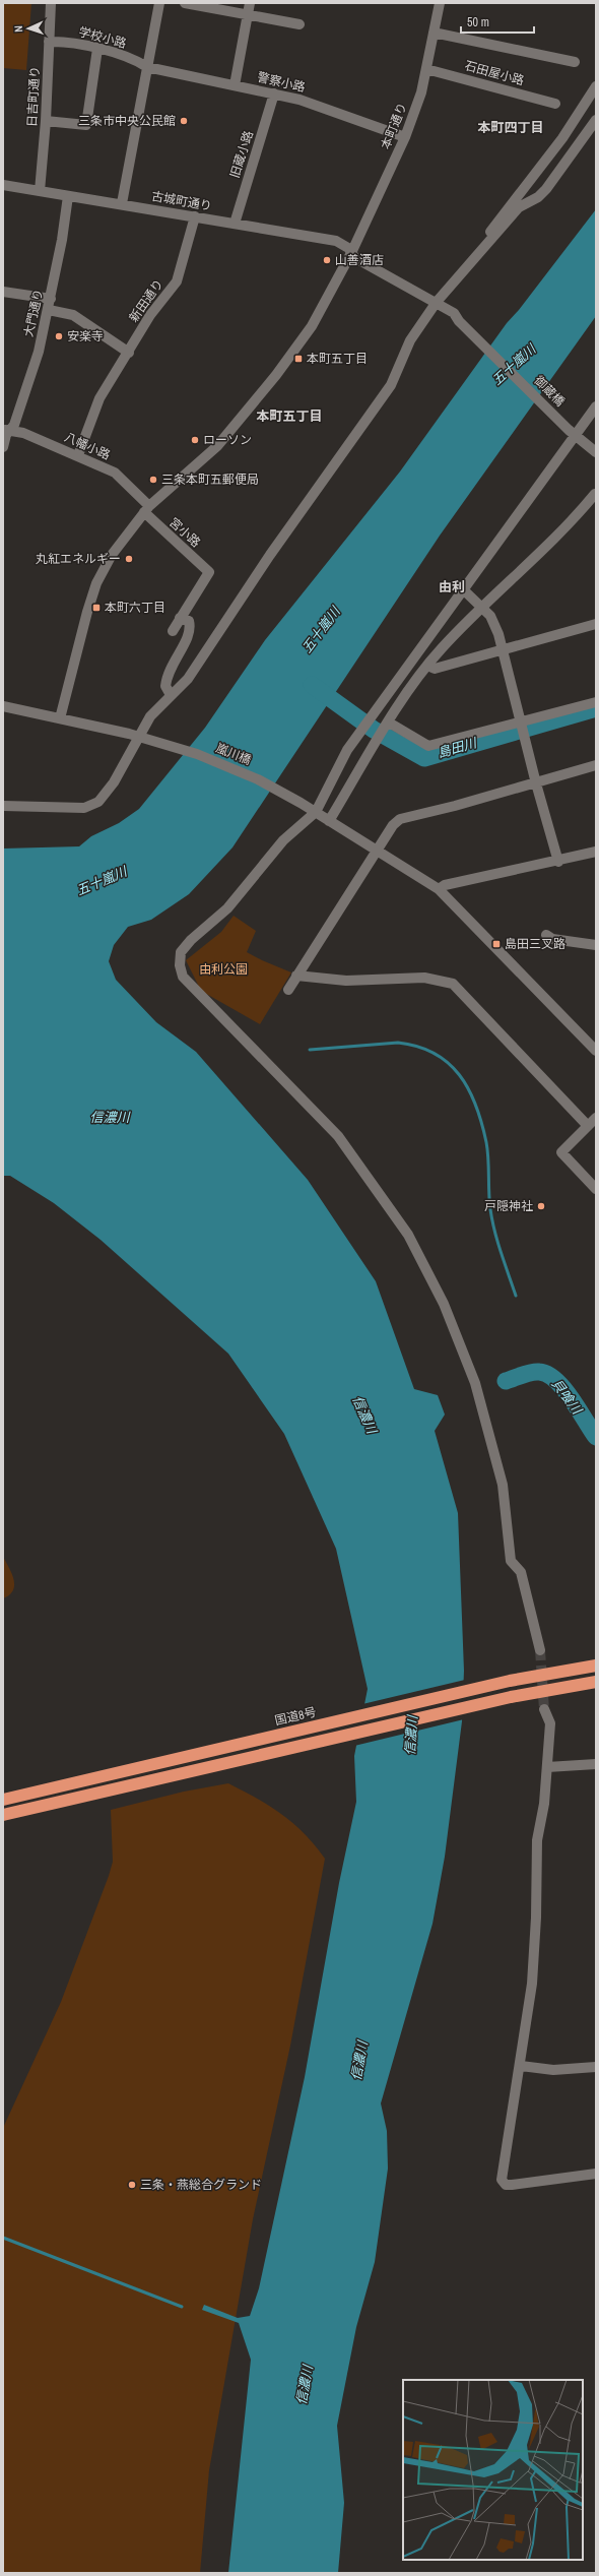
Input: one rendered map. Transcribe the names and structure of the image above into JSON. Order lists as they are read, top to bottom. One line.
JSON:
{"streets":{"highway":["国道8号"],"street":["学校小路","石田屋小路","警察小路","日吉町通り","本町通り","旧蔵小路","古城町通り","新田通り","大門通り","御蔵橋","八幡小路","宮小路","嵐川橋"]},"crossings":[["学校小路","警察小路"],["学校小路","日吉町通り"],["石田屋小路","本町通り"],["警察小路","本町通り"],["警察小路","旧蔵小路"],["日吉町通り","古城町通り"],["本町通り","古城町通り"],["本町通り","八幡小路"],["本町通り","宮小路"],["本町通り","嵐川橋"],["旧蔵小路","古城町通り"],["古城町通り","新田通り"],["古城町通り","大門通り"],["古城町通り","御蔵橋"],["新田通り","八幡小路"],["大門通り","八幡小路"],["八幡小路","宮小路"]],"districts":["本町四丁目","本町五丁目","由利"],"water":["五十嵐川","島田川","信濃川","貝喰川"],"parks":["由利公園"],"places":{"other":["三条市中央公民館","山善酒店","安楽寺","ローソン","三条本町五郵便局","丸紅エネルギー","戸隠神社","三条・燕総合グランド"],"transit":["本町五丁目","本町六丁目","島田三叉路"]},"scale_bar":"50 m","north":"left"}
